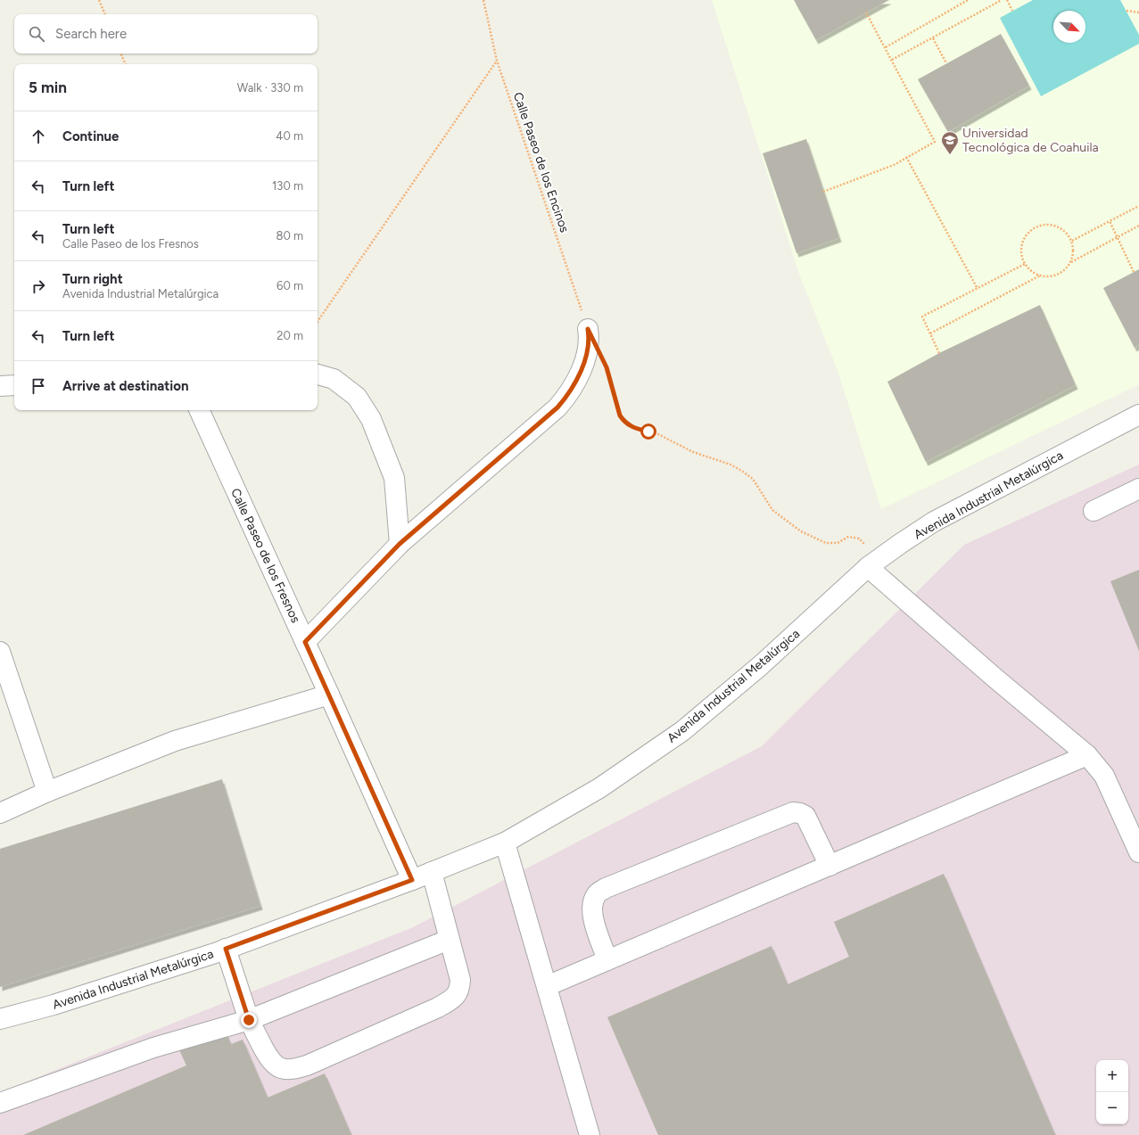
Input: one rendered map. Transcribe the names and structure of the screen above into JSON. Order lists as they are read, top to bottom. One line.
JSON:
{"streets":{"street":["Avenida Industrial Metalúrgica","Calle Paseo de los Fresnos"],"path":["Calle Paseo de los Encinos"]},"crossings":[["Avenida Industrial Metalúrgica","Calle Paseo de los Fresnos"]],"places":{"school or university":["Universidad Tecnológica de Coahuila"]},"north":"bottom right","page":{"search":"Search here","heading":["5 min","Walk · 330 m"],"list":[["Continue","40 m"],["Turn left","130 m"],["Turn left","Calle Paseo de los Fresnos","80 m"],["Turn right","Avenida Industrial Metalúrgica","60 m"],["Turn left","20 m"],"Arrive at destination"],"map_buttons":["+","−"]}}
